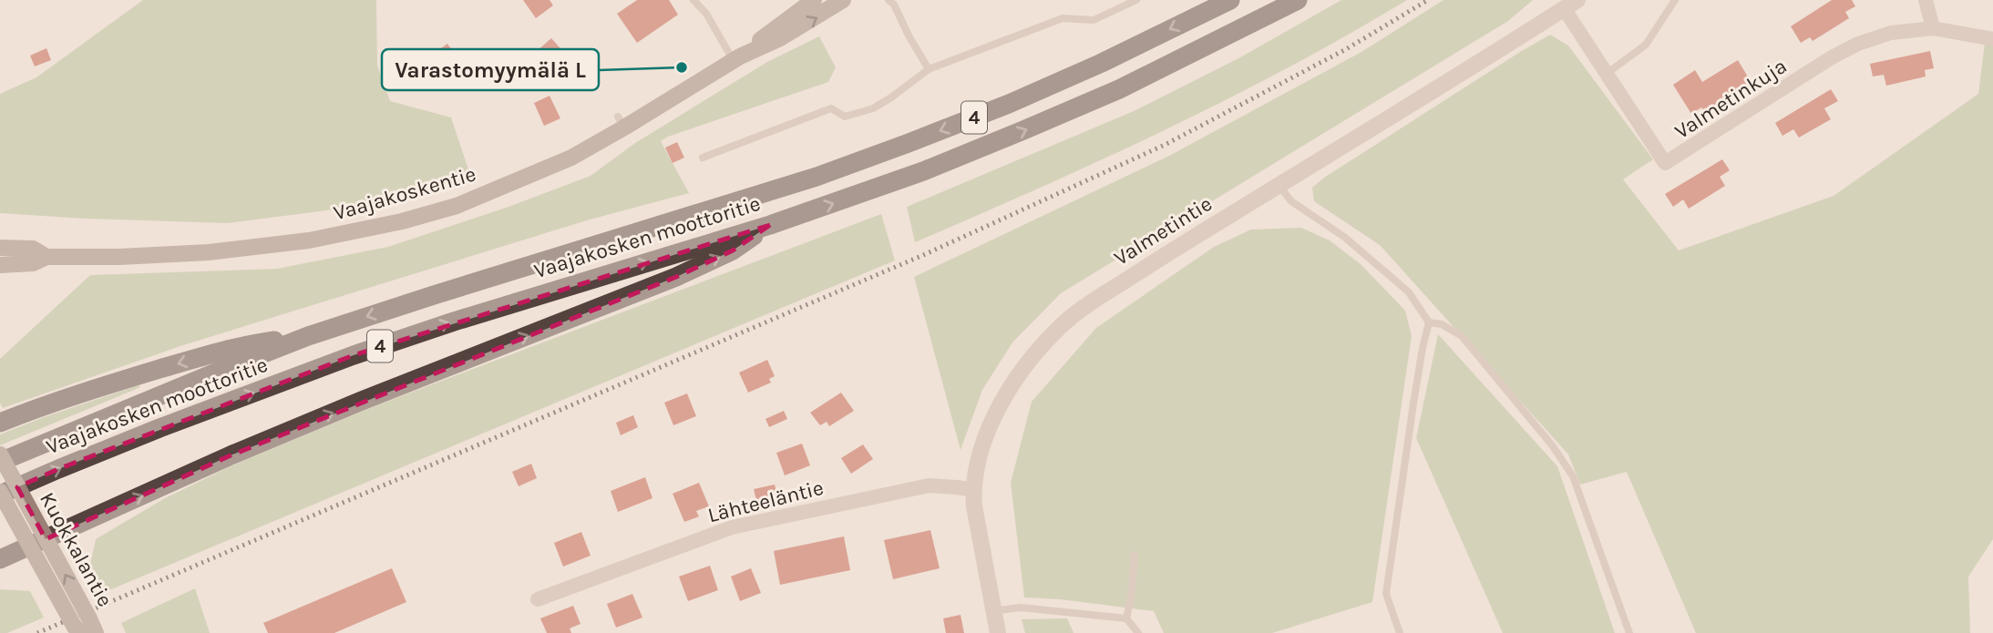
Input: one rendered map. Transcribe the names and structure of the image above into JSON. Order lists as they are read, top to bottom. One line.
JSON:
{"streets":{"highway":["4","Vaajakosken moottoritie"],"main road":["Vaajakoskentie","Kuokkalantie"],"street":["Valmetinkuja","Valmetintie","Lähteeläntie"]},"crossings":[["Valmetinkuja","Valmetintie"],["Valmetintie","Lähteeläntie"],["Vaajakosken moottoritie","Kuokkalantie"]],"places":["Varastomyymälä L"]}
